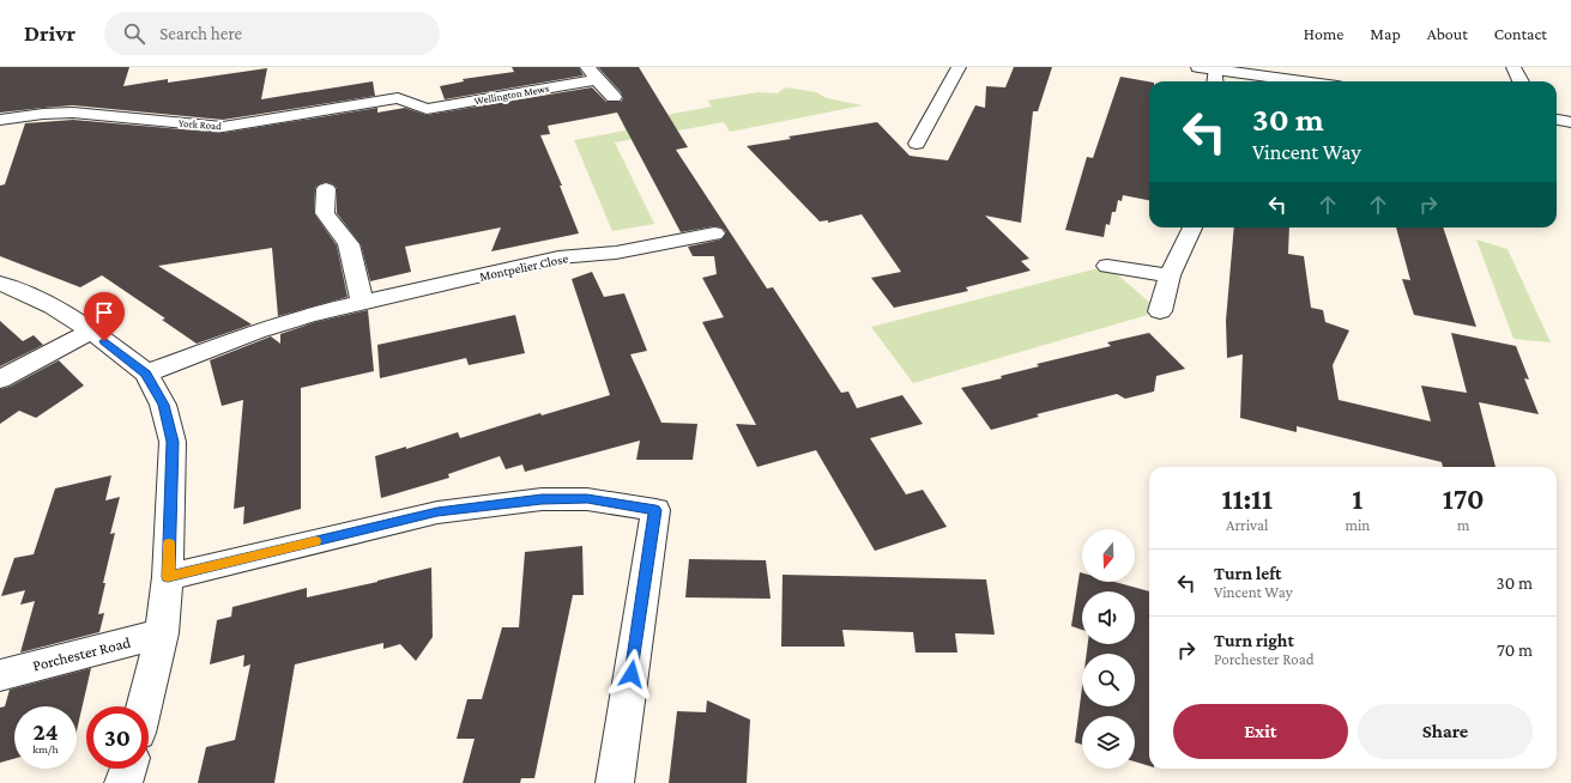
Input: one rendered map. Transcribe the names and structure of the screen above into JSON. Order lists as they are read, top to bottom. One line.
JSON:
{"streets":{"street":["Wellington Mews","York Road","Montpelier Close","Porchester Road"]},"crossings":[["Wellington Mews","York Road"]],"north":"bottom","page":{"header":"Drivr","search":"Search here","nav":["Home","Map","About","Contact"],"turn":["30 m","Vincent Way"],"eta":["11:11","Arrival","1","min","170","m"],"list":[{"name":"Turn left","note":"Vincent Way","value":"30 m"},{"name":"Turn right","note":"Porchester Road","value":"70 m"}],"buttons":["Exit","Share"],"speed":"24 km/h","limit":"30"}}
